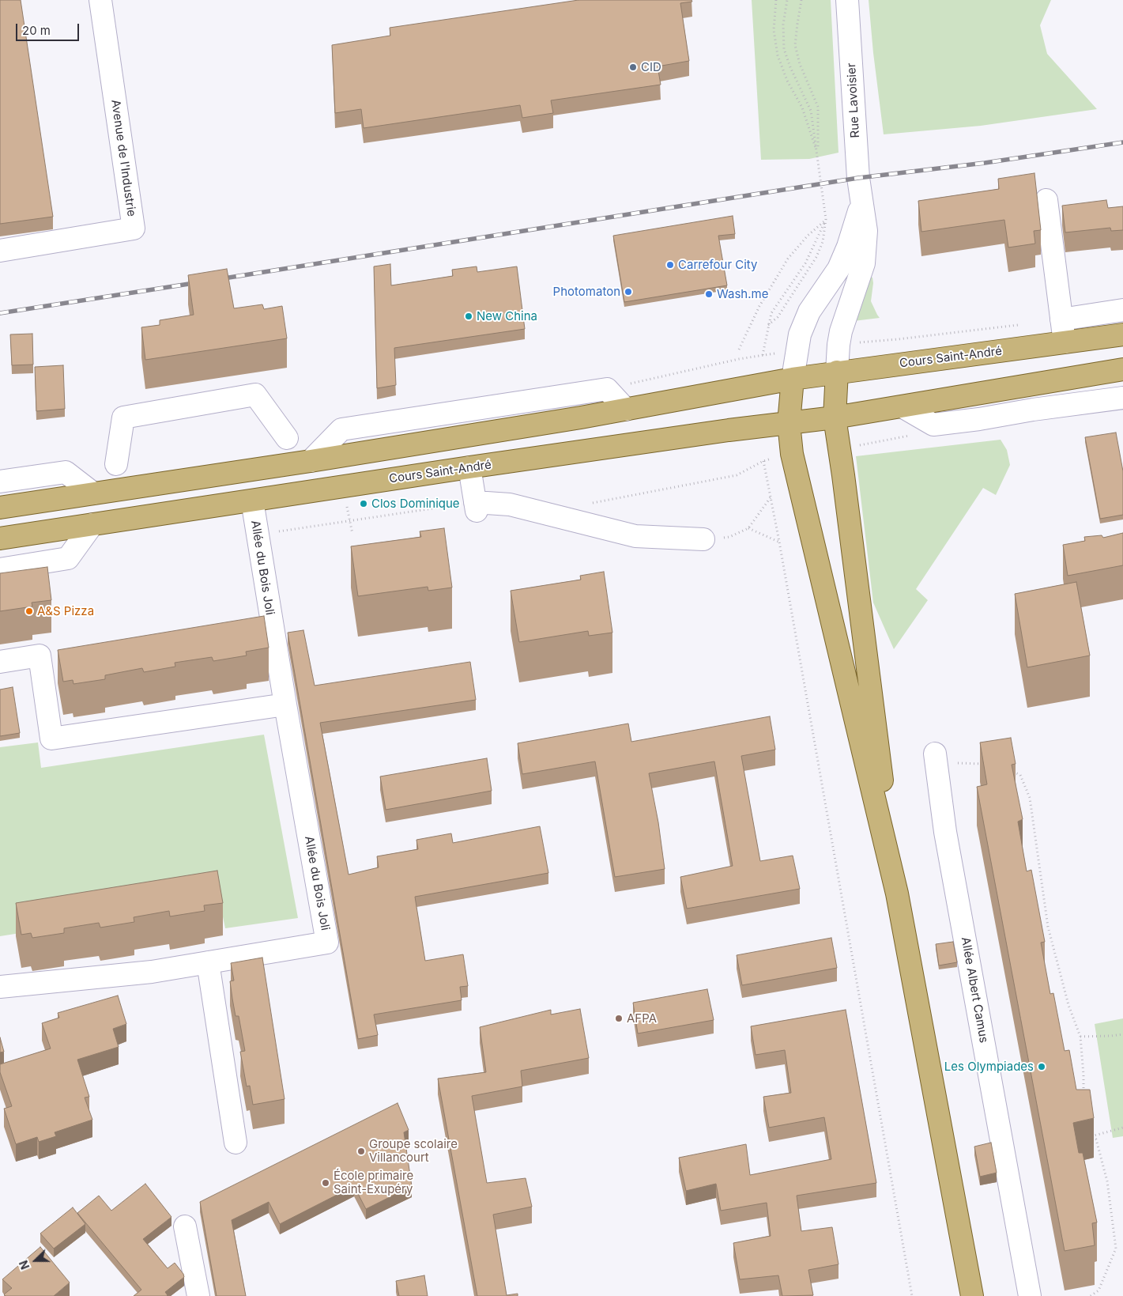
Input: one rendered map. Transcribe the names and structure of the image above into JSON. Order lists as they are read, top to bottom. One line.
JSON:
{"streets":{"main road":["Cours Saint-André"],"street":["Rue Lavoisier","Avenue de l'Industrie","Allée du Bois Joli","Allée Albert Camus"]},"crossings":[["Rue Lavoisier","Cours Saint-André"],["Cours Saint-André","Allée du Bois Joli"]],"places":["CID","Carrefour City","Photomaton","Wash.me","New China","Clos Dominique","A&S Pizza","AFPA","Les Olympiades","Groupe scolaire Villancourt","École primaire Saint-Exupéry"],"scale_bar":"20 m","north":"left"}
